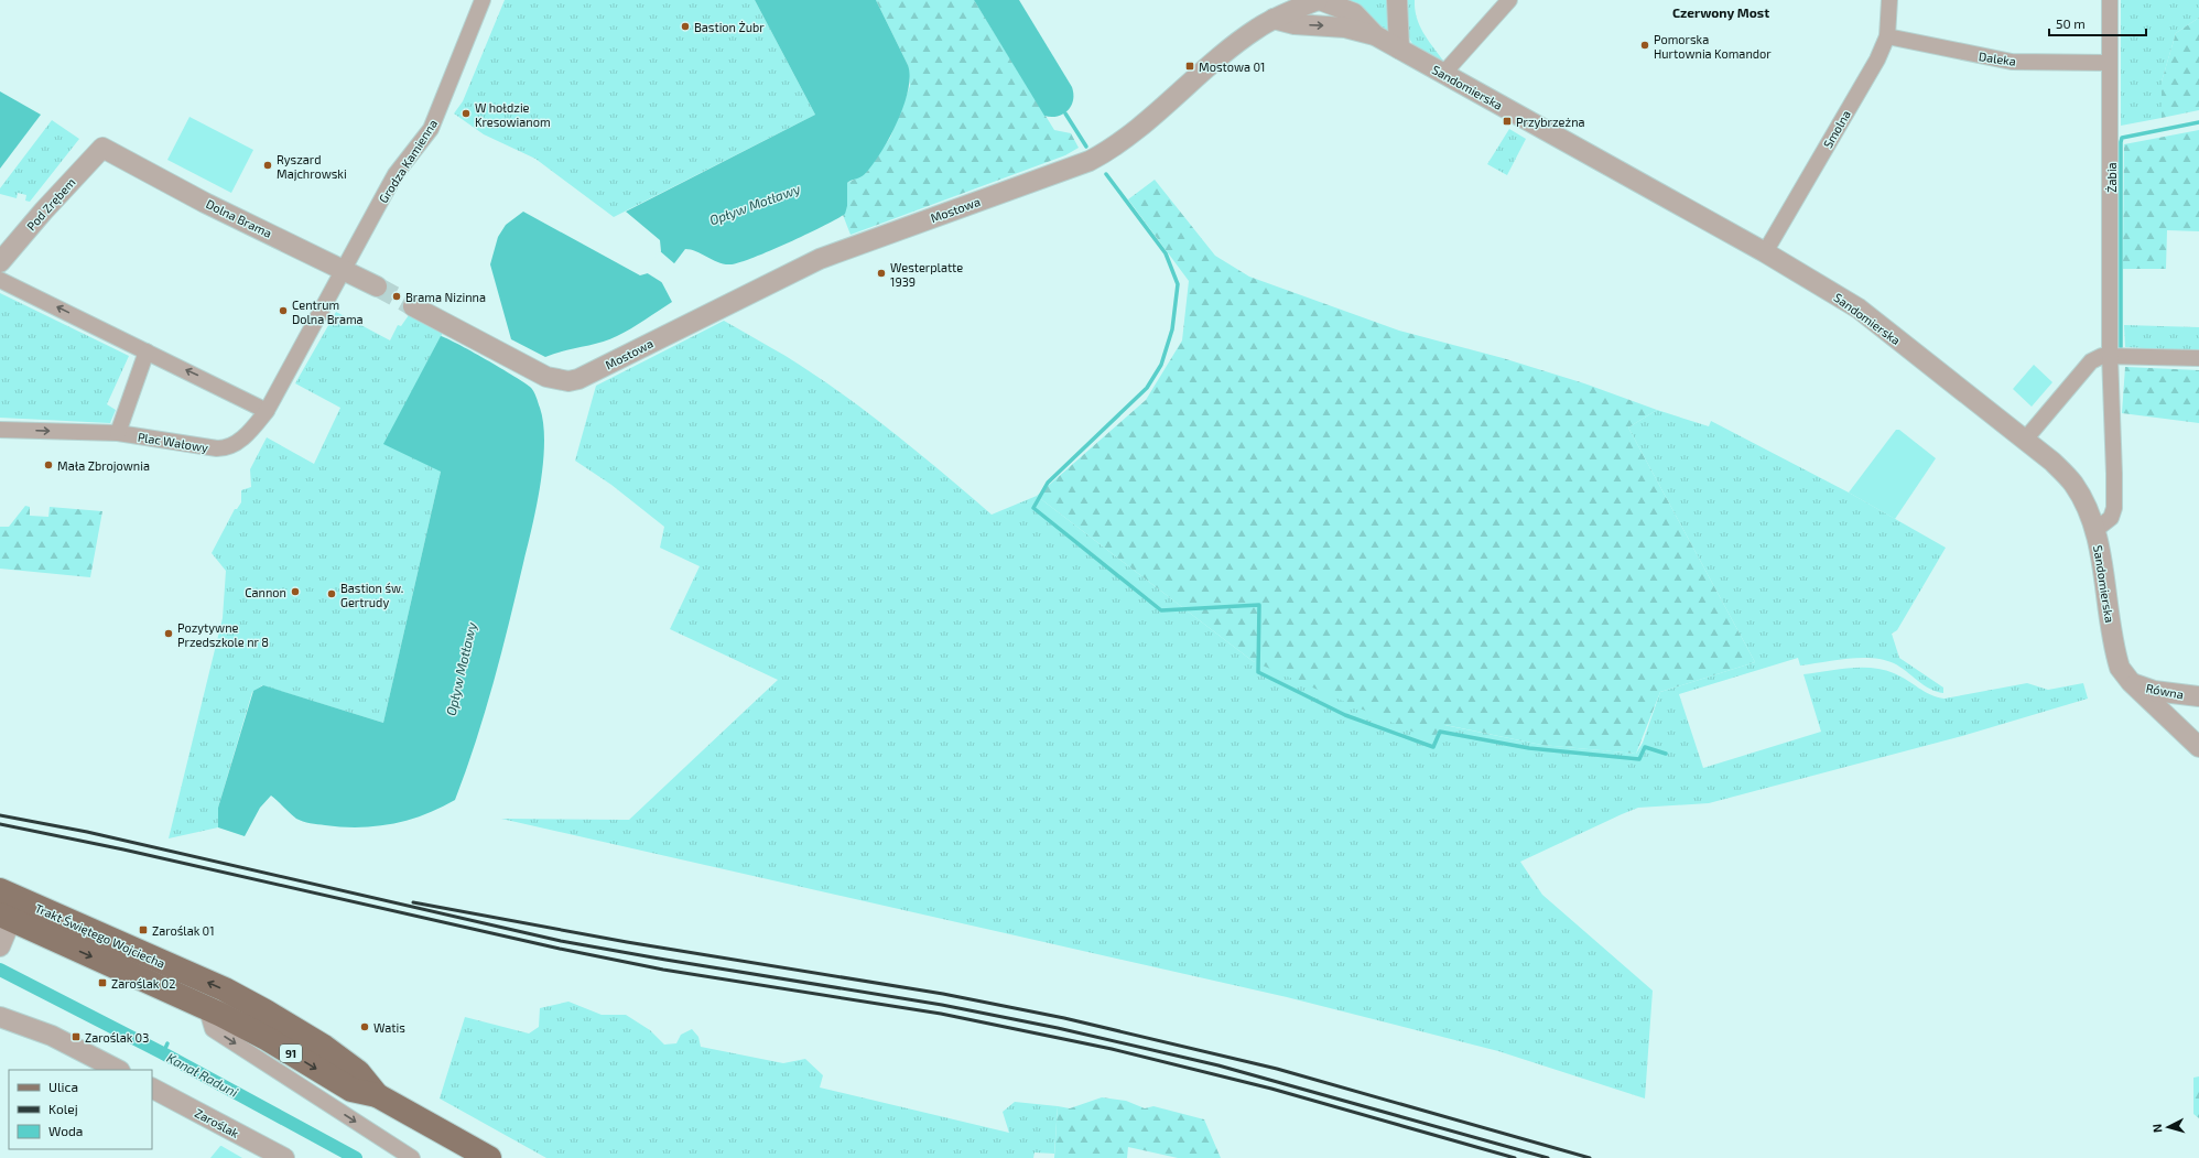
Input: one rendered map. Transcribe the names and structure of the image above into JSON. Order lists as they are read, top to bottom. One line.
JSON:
{"streets":{"main road":["Trakt Świętego Wojciecha","91"],"street":["Daleka","Sandomierska","Smolna","Grodza Kamienna","Żabia","Pod Zrębem","Mostowa","Dolna Brama","Plac Wałowy","Równa","Zaroślak"]},"crossings":[["Daleka","Smolna"],["Daleka","Żabia"],["Sandomierska","Smolna"],["Sandomierska","Żabia"],["Sandomierska","Mostowa"],["Sandomierska","Równa"],["Grodza Kamienna","Dolna Brama"],["Grodza Kamienna","Plac Wałowy"],["Pod Zrębem","Dolna Brama"],["Dolna Brama","Plac Wałowy"]],"districts":["Czerwony Most"],"water":["Opływ Motławy","Kanał Raduni"],"places":{"other":["Bastion Żubr","Pomorska Hurtownia Komandor","W hołdzie Kresowianom","Ryszard Majchrowski","Westerplatte 1939","Brama Nizinna","Centrum Dolna Brama","Mała Zbrojownia","Cannon","Bastion św. Gertrudy","Pozytywne Przedszkole nr 8","Watis"],"transit":["Mostowa 01","Przybrzeżna","Zaroślak 01","Zaroślak 02","Zaroślak 03"]},"legend":["Ulica","Kolej","Woda"],"scale_bar":"50 m","north":"left"}
